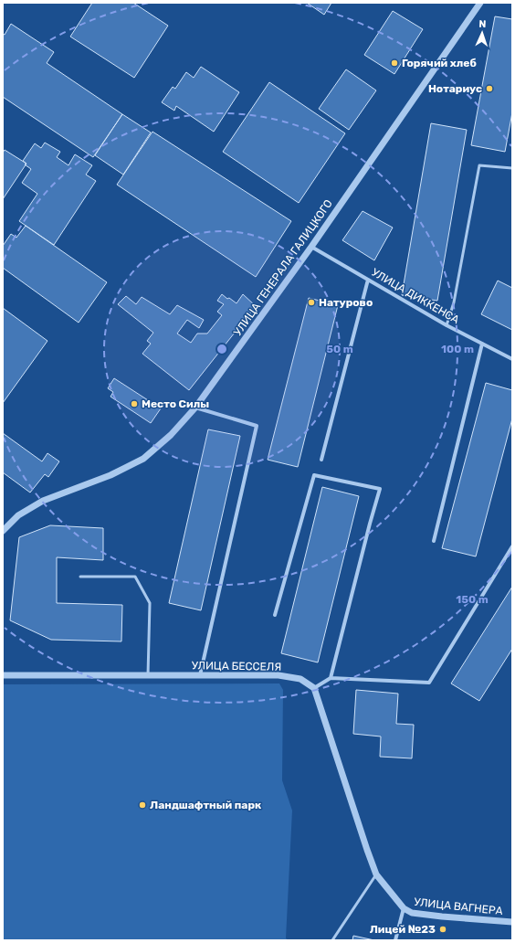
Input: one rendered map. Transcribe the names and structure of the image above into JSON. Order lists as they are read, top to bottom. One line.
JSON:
{"streets":{"street":["УЛИЦА ГЕНЕРАЛА ГАЛИЦКОГО","УЛИЦА ДИККЕНСА","УЛИЦА БЕССЕЛЯ","УЛИЦА ВАГНЕРА"]},"crossings":[["УЛИЦА ГЕНЕРАЛА ГАЛИЦКОГО","УЛИЦА ДИККЕНСА"]],"places":["Горячий хлеб","Нотариус","Натурово","Место Силы","Ландшафтный парк","Лицей №23"],"north":"top","rings":["50 m","100 m","150 m"]}
